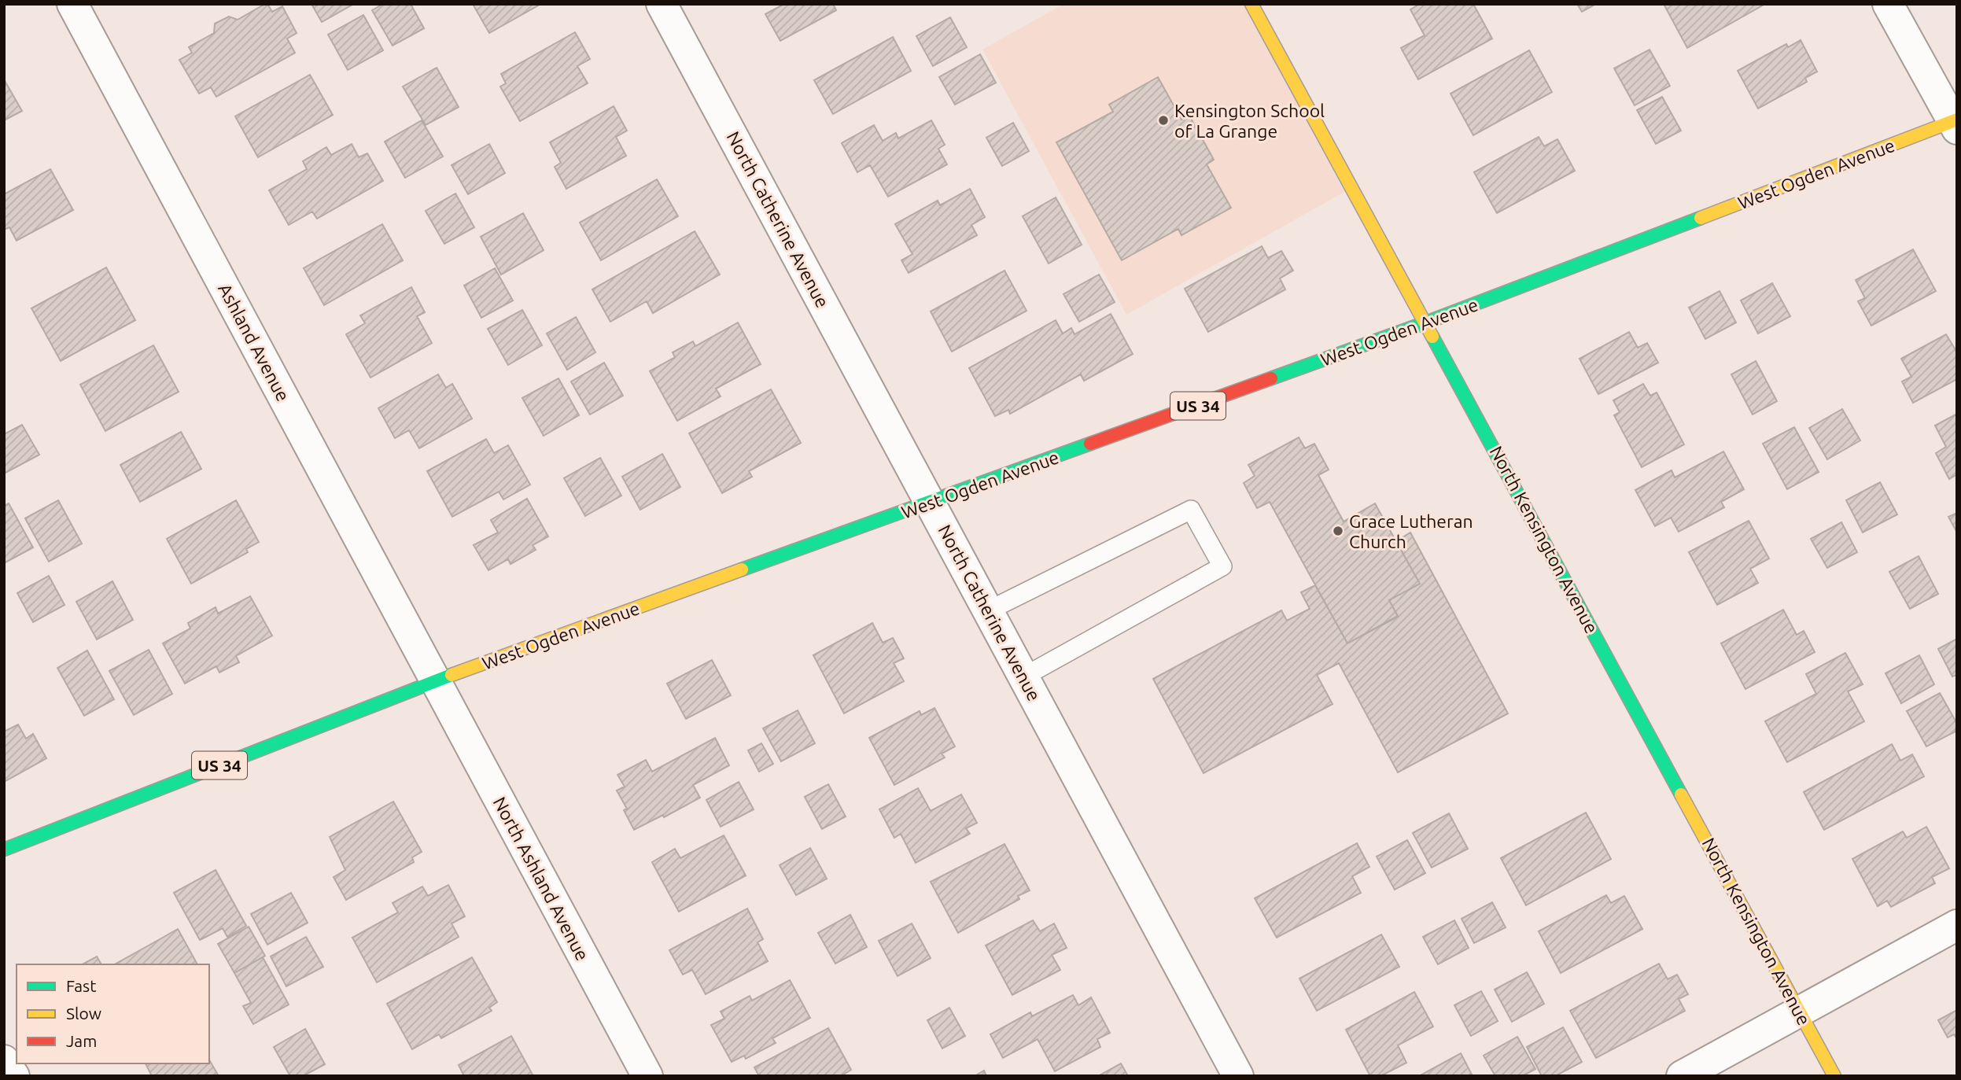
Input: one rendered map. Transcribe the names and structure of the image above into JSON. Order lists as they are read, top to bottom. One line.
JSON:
{"streets":{"main road":["West Ogden Avenue","US 34","North Kensington Avenue"],"street":["North Catherine Avenue","Ashland Avenue","North Ashland Avenue"]},"crossings":[["West Ogden Avenue","North Catherine Avenue"],["West Ogden Avenue","Ashland Avenue"],["West Ogden Avenue","North Kensington Avenue"],["West Ogden Avenue","North Ashland Avenue"],["Ashland Avenue","North Ashland Avenue"]],"places":["Kensington School of La Grange","Grace Lutheran Church"],"legend":["Fast","Slow","Jam"]}
